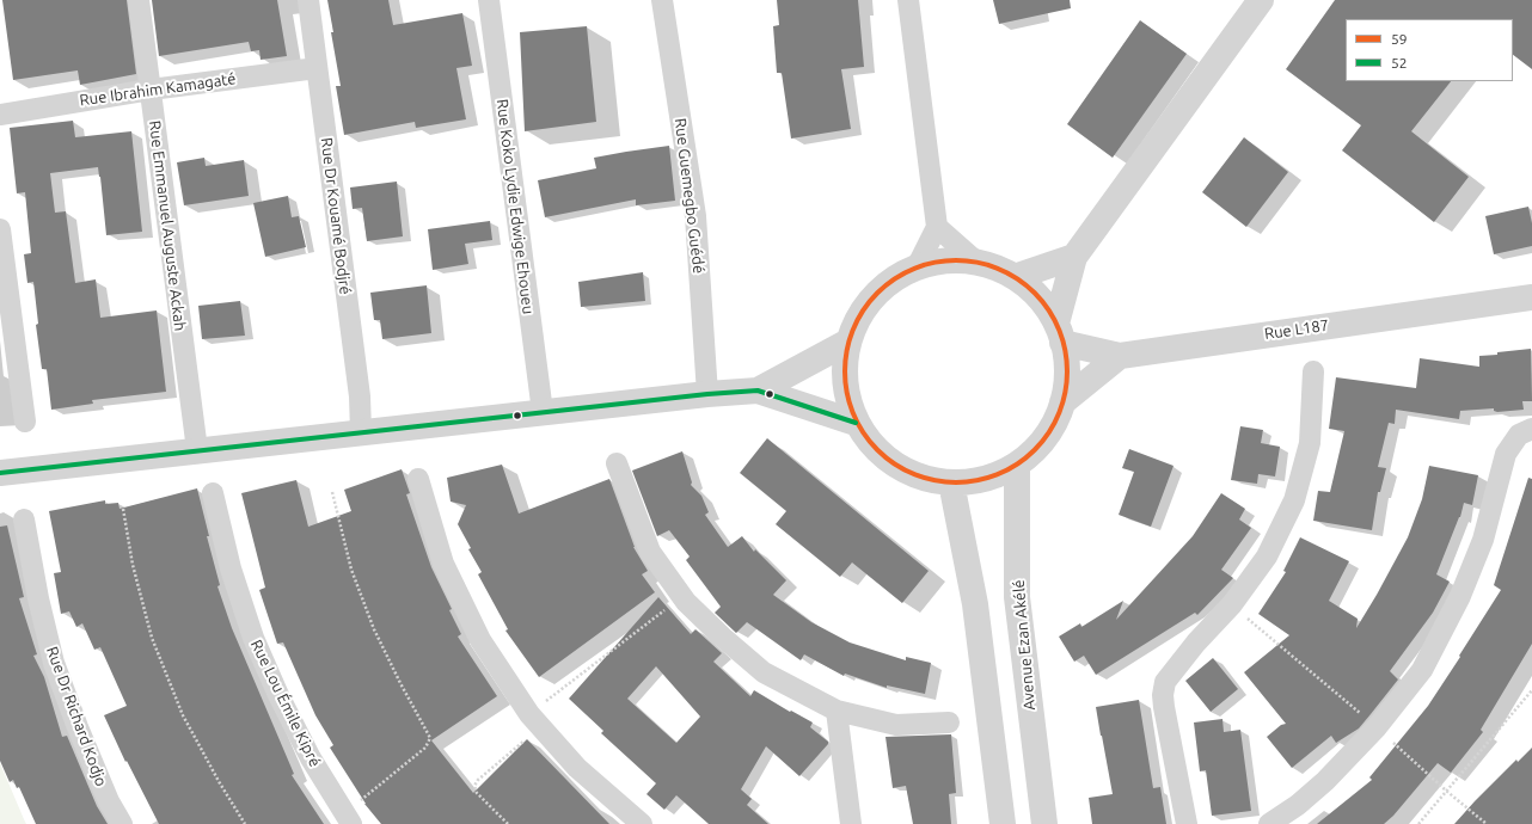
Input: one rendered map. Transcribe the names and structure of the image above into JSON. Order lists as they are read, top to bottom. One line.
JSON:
{"streets":{"street":["Rue Ibrahim Kamagaté","Rue Guemegbo Guédé","Rue Koko Lydie Edwige Ehoueu","Rue Dr Kouamé Bodjré","Rue Emmanuel Auguste Ackah","Rue L187","Avenue Ezan Akélé","Rue Lou Émile Kipré","Rue Dr Richard Kodjo"]},"crossings":[["Rue Ibrahim Kamagaté","Rue Dr Kouamé Bodjré"],["Rue Ibrahim Kamagaté","Rue Emmanuel Auguste Ackah"]],"lines":["transit line 59","transit line 52"],"legend":["59","52"]}
